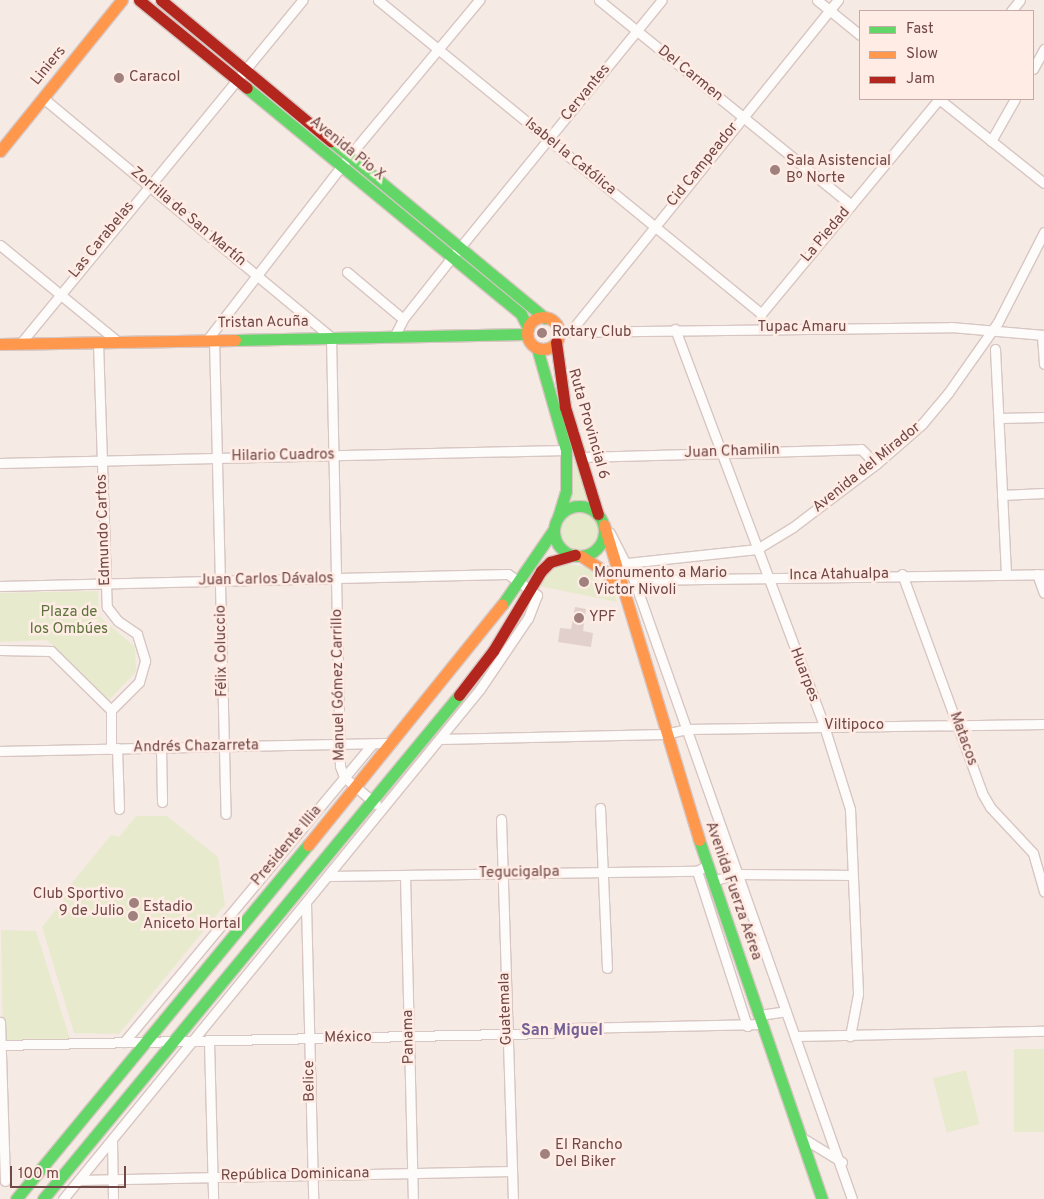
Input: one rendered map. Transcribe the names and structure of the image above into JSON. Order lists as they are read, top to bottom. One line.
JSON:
{"streets":{"main road":["Liniers","Avenida Pio X","Tristan Acuña","Ruta Provincial 6","Presidente Illia","Avenida Fuerza Aérea"],"street":["Del Carmen","Cervantes","Isabel la Católica","Cid Campeador","Zorrilla de San Martín","La Piedad","Las Carabelas","Tupac Amaru","Juan Chamilin","Hilario Cuadros","Avenida del Mirador","Edmundo Cartos","Inca Atahualpa","Juan Carlos Dávalos","Félix Coluccio","Huarpes","Manuel Gómez Carrillo","Viltipoco","Matacos","Andrés Chazarreta","Tegucigalpa","Guatemala","Panama","México","Belice","República Dominicana"]},"crossings":[["Liniers","Zorrilla de San Martín"],["Del Carmen","Cervantes"],["Del Carmen","Cid Campeador"],["Del Carmen","La Piedad"],["Cervantes","Avenida Pio X"],["Cervantes","Isabel la Católica"],["Cervantes","Tristan Acuña"],["Avenida Pio X","Cid Campeador"],["Avenida Pio X","Las Carabelas"],["Avenida Pio X","Tristan Acuña"],["Avenida Pio X","Tupac Amaru"],["Avenida Pio X","Ruta Provincial 6"],["Isabel la Católica","Cid Campeador"],["Isabel la Católica","La Piedad"],["Cid Campeador","Tristan Acuña"],["Cid Campeador","Tupac Amaru"],["Cid Campeador","Ruta Provincial 6"],["Zorrilla de San Martín","Las Carabelas"],["Zorrilla de San Martín","Tristan Acuña"],["Zorrilla de San Martín","Manuel Gómez Carrillo"],["Las Carabelas","Tristan Acuña"],["Tristan Acuña","Tupac Amaru"],["Tristan Acuña","Ruta Provincial 6"],["Tristan Acuña","Edmundo Cartos"],["Tristan Acuña","Félix Coluccio"],["Tristan Acuña","Manuel Gómez Carrillo"],["Tupac Amaru","Ruta Provincial 6"],["Tupac Amaru","Avenida del Mirador"],["Tupac Amaru","Huarpes"],["Ruta Provincial 6","Juan Chamilin"],["Ruta Provincial 6","Hilario Cuadros"],["Ruta Provincial 6","Presidente Illia"],["Ruta Provincial 6","Avenida Fuerza Aérea"],["Juan Chamilin","Avenida del Mirador"],["Juan Chamilin","Huarpes"],["Hilario Cuadros","Edmundo Cartos"],["Hilario Cuadros","Félix Coluccio"],["Hilario Cuadros","Manuel Gómez Carrillo"],["Avenida del Mirador","Huarpes"],["Edmundo Cartos","Juan Carlos Dávalos"],["Inca Atahualpa","Huarpes"],["Inca Atahualpa","Matacos"],["Juan Carlos Dávalos","Félix Coluccio"],["Juan Carlos Dávalos","Manuel Gómez Carrillo"],["Juan Carlos Dávalos","Presidente Illia"],["Félix Coluccio","Andrés Chazarreta"],["Huarpes","Viltipoco"],["Manuel Gómez Carrillo","Andrés Chazarreta"],["Manuel Gómez Carrillo","Presidente Illia"],["Viltipoco","Matacos"],["Viltipoco","Avenida Fuerza Aérea"],["Andrés Chazarreta","Presidente Illia"],["Presidente Illia","México"],["Tegucigalpa","Avenida Fuerza Aérea"],["Tegucigalpa","Guatemala"],["Tegucigalpa","Panama"],["Guatemala","México"],["Guatemala","República Dominicana"],["Panama","México"],["Panama","República Dominicana"],["México","Belice"],["Belice","República Dominicana"]],"districts":["San Miguel"],"parks":["Plaza de los Ombúes"],"places":["Caracol","Sala Asistencial Bº Norte","Rotary Club","Monumento a Mario Victor Nivoli","YPF","Club Sportivo 9 de Julio","Estadio Aniceto Hortal","El Rancho Del Biker"],"legend":["Fast","Slow","Jam"],"scale_bar":"100 m"}
